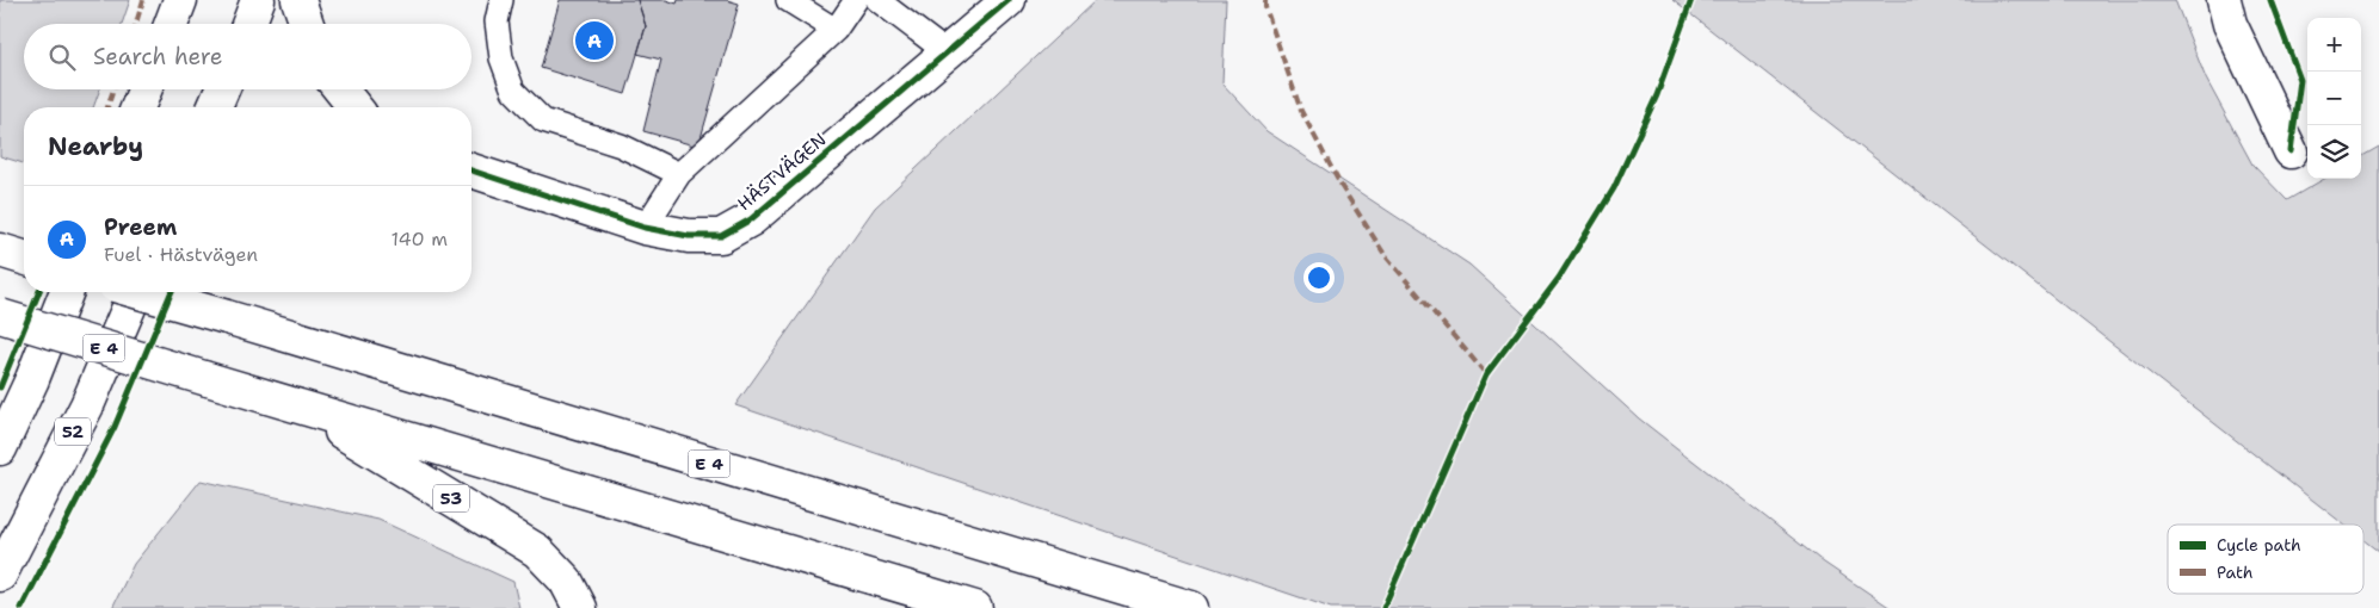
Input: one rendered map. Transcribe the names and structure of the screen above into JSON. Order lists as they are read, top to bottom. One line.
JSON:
{"streets":{"main road":["HÄSTVÄGEN","E 4","52","53"]},"crossings":[["E 4","53"]],"legend":["Cycle path","Path"],"page":{"map_buttons":["+","−"],"pins":"A","search":"Search here","heading":"Nearby","list":[{"mark":"A","name":"Preem","note":"Fuel · Hästvägen","value":"140 m"}]}}
